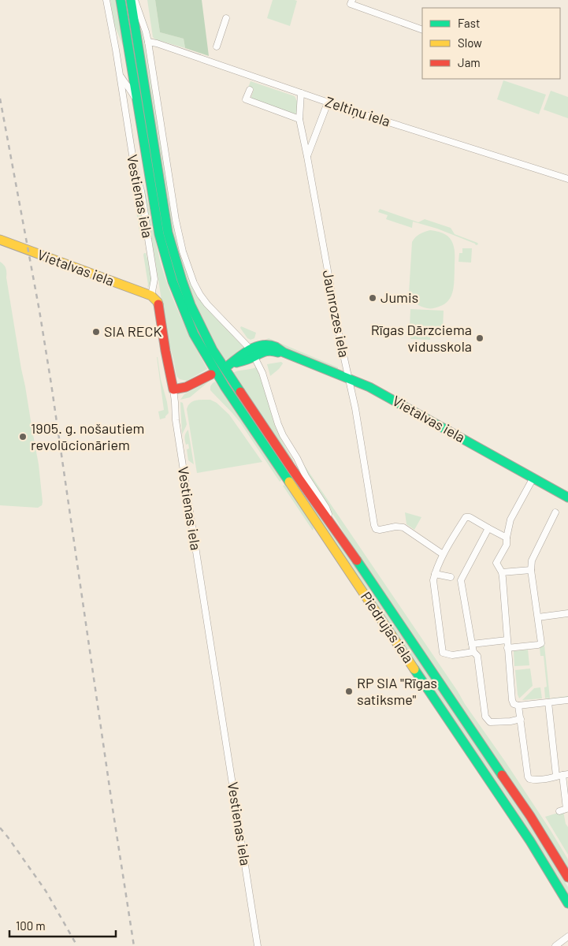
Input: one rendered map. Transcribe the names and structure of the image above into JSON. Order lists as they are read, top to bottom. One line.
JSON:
{"streets":{"main road":["Vestienas iela","Vietalvas iela","Piedrujas iela"],"street":["Zeltiņu iela","Jaunrozes iela"]},"crossings":[["Zeltiņu iela","Jaunrozes iela"],["Vestienas iela","Vietalvas iela"],["Vestienas iela","Piedrujas iela"],["Vietalvas iela","Jaunrozes iela"]],"places":["Jumis","SIA RECK","Rīgas Dārzciema vidusskola","1905. g. nošautiem revolūcionāriem","RP SIA \"Rīgas satiksme\""],"legend":["Fast","Slow","Jam"],"scale_bar":"100 m"}
